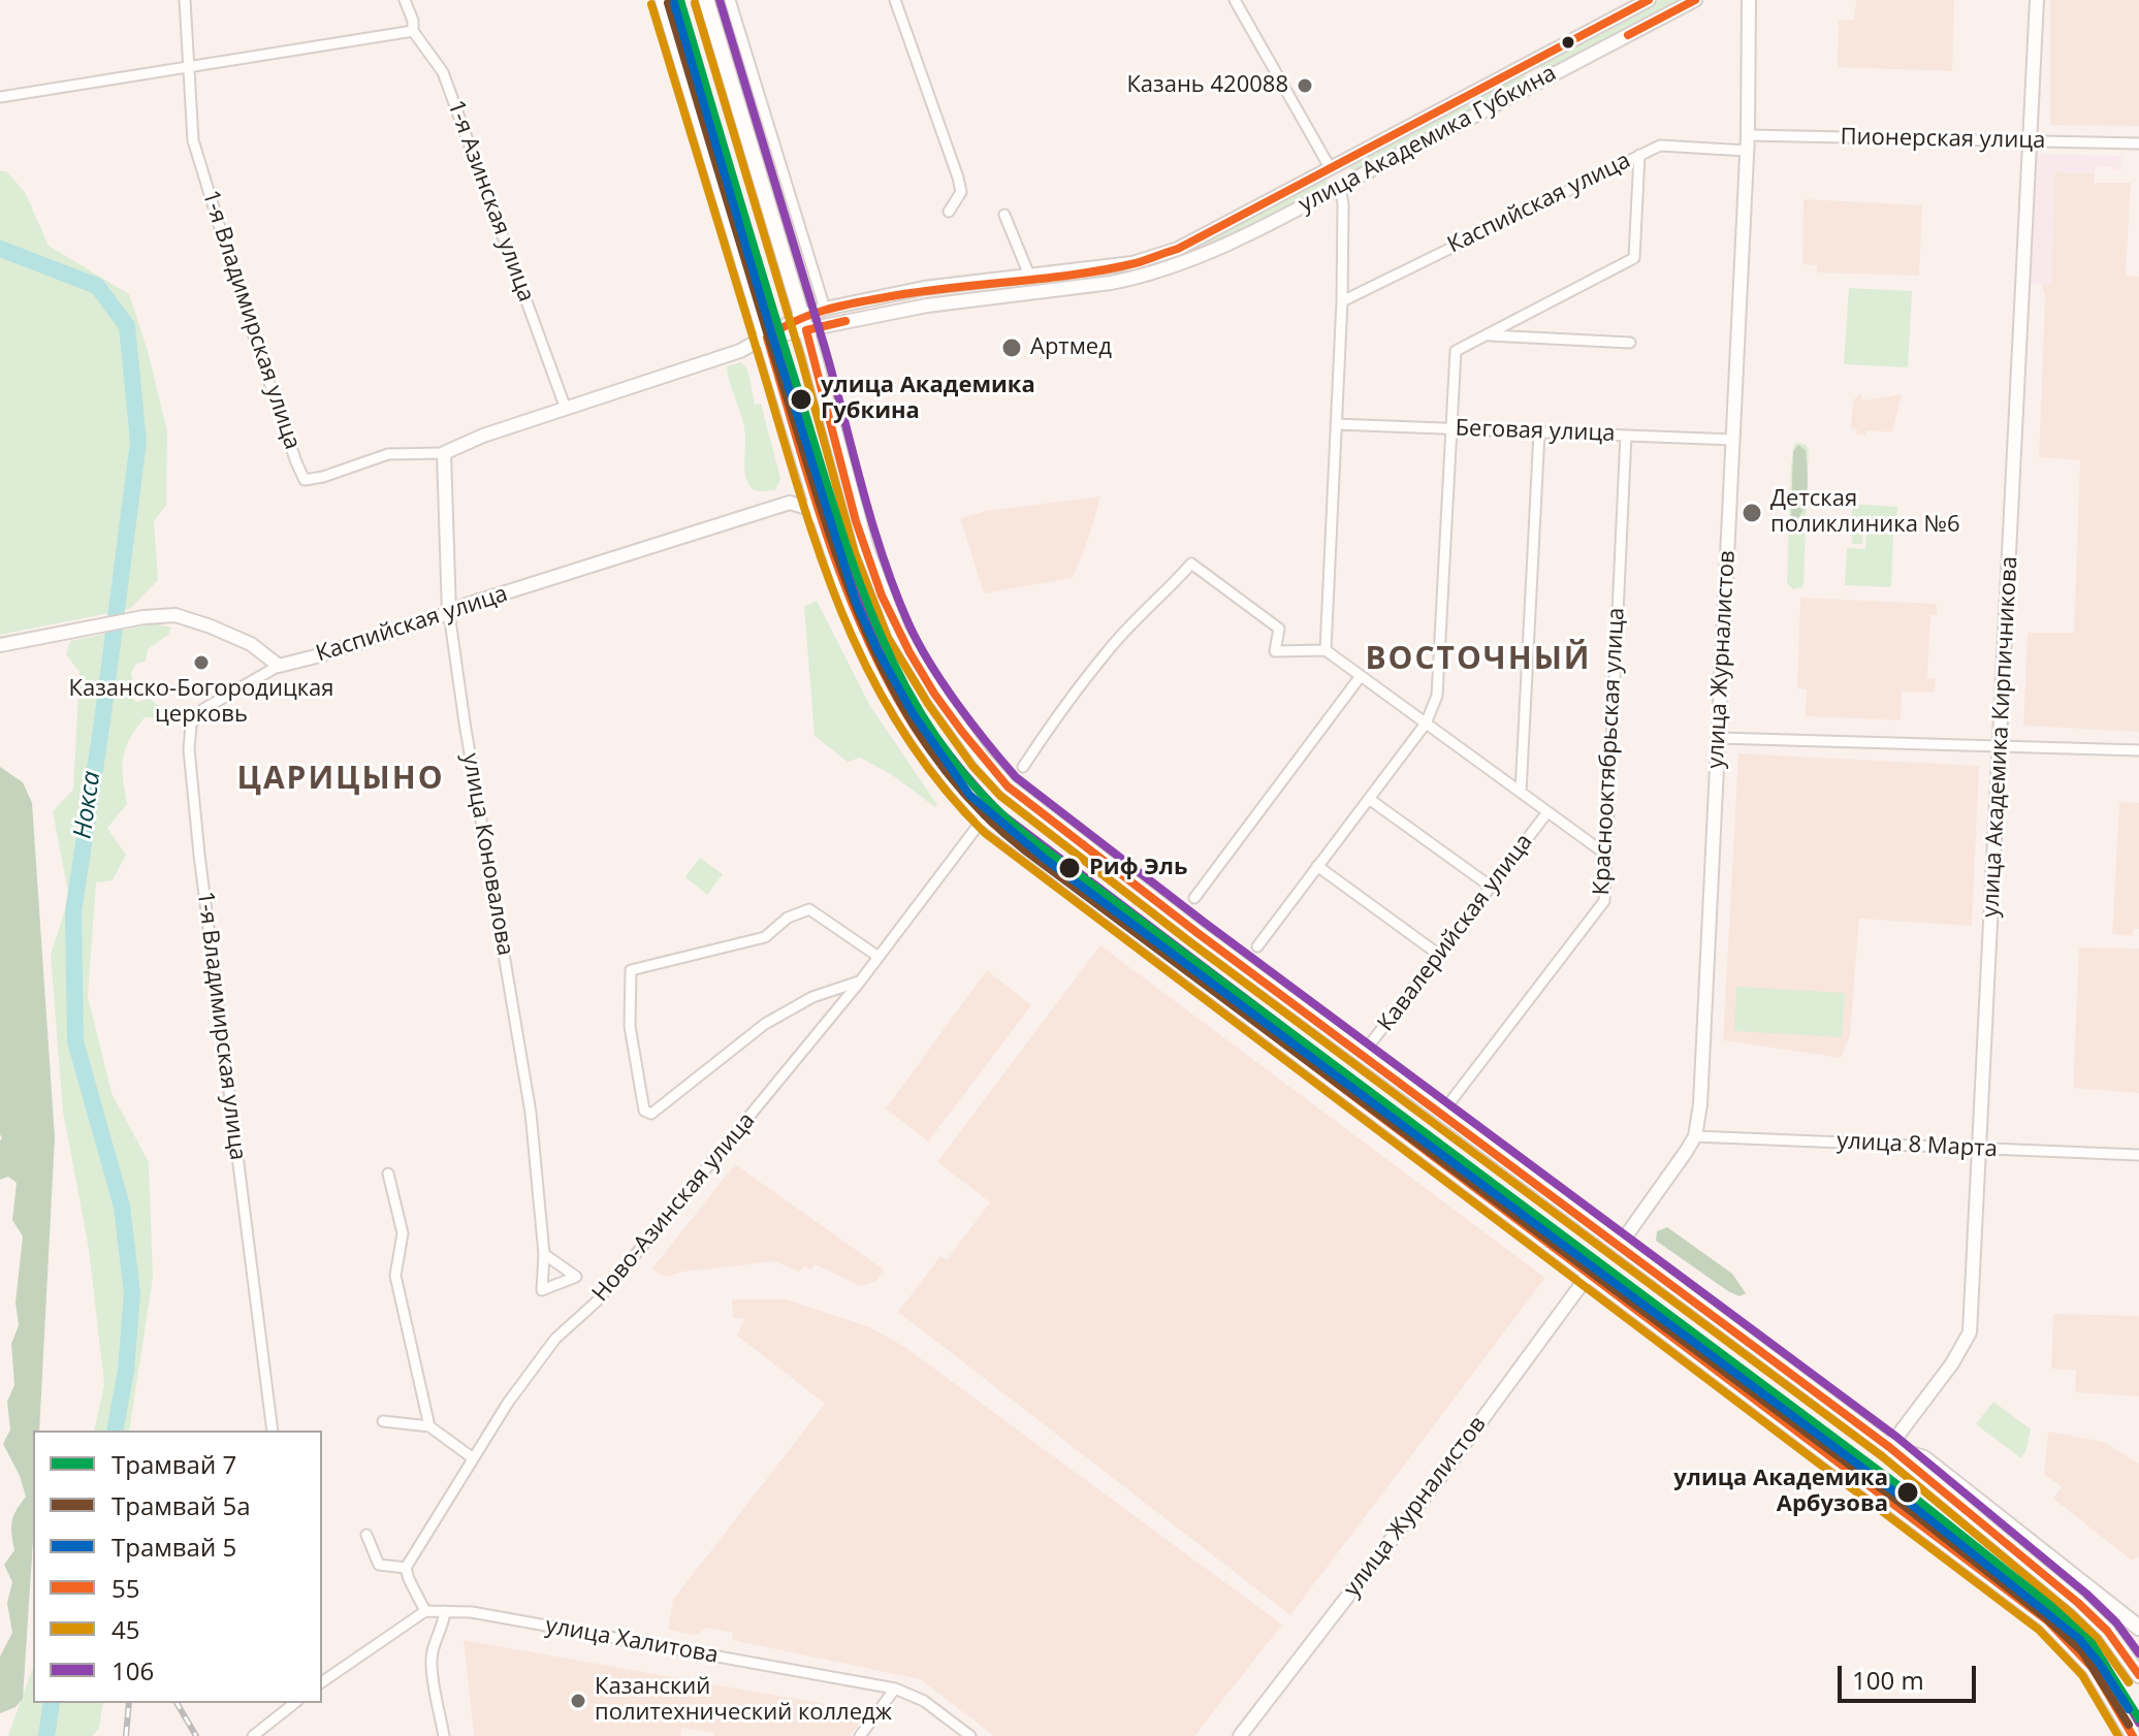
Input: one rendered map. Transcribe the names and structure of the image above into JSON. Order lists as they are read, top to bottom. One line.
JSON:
{"streets":{"street":["улица Академика Губкина","Пионерская улица","1-я Азинская улица","Каспийская улица","1-я Владимирская улица","Беговая улица","улица Журналистов","улица Академика Кирпичникова","Краснооктябрьская улица","улица Коновалова","Кавалерийская улица","улица 8 Марта","Ново-Азинская улица","улица Халитова"]},"crossings":[["улица Академика Губкина","1-я Азинская улица"],["улица Академика Губкина","1-я Владимирская улица"],["улица Академика Губкина","улица Коновалова"],["Пионерская улица","улица Журналистов"],["Пионерская улица","улица Академика Кирпичникова"],["Каспийская улица","1-я Владимирская улица"],["Каспийская улица","улица Журналистов"],["Каспийская улица","улица Коновалова"],["1-я Владимирская улица","улица Коновалова"],["Беговая улица","улица Журналистов"],["Беговая улица","Краснооктябрьская улица"],["улица Журналистов","улица 8 Марта"],["улица Академика Кирпичникова","улица 8 Марта"]],"districts":["ВОСТОЧНЫЙ","ЦАРИЦЫНО"],"water":["Нокса"],"places":["Казань 420088","Артмед","улица Академика Губкина","Детская поликлиника №6","Казанско-Богородицкая церковь","Риф Эль","улица Академика Арбузова","Казанский политехнический колледж"],"lines":["tram line 7","transit line 55","transit line 106","tram line 5а","tram line 5","transit line 45"],"legend":["Трамвай 7","Трамвай 5а","Трамвай 5","55","45","106"],"scale_bar":"100 m"}
